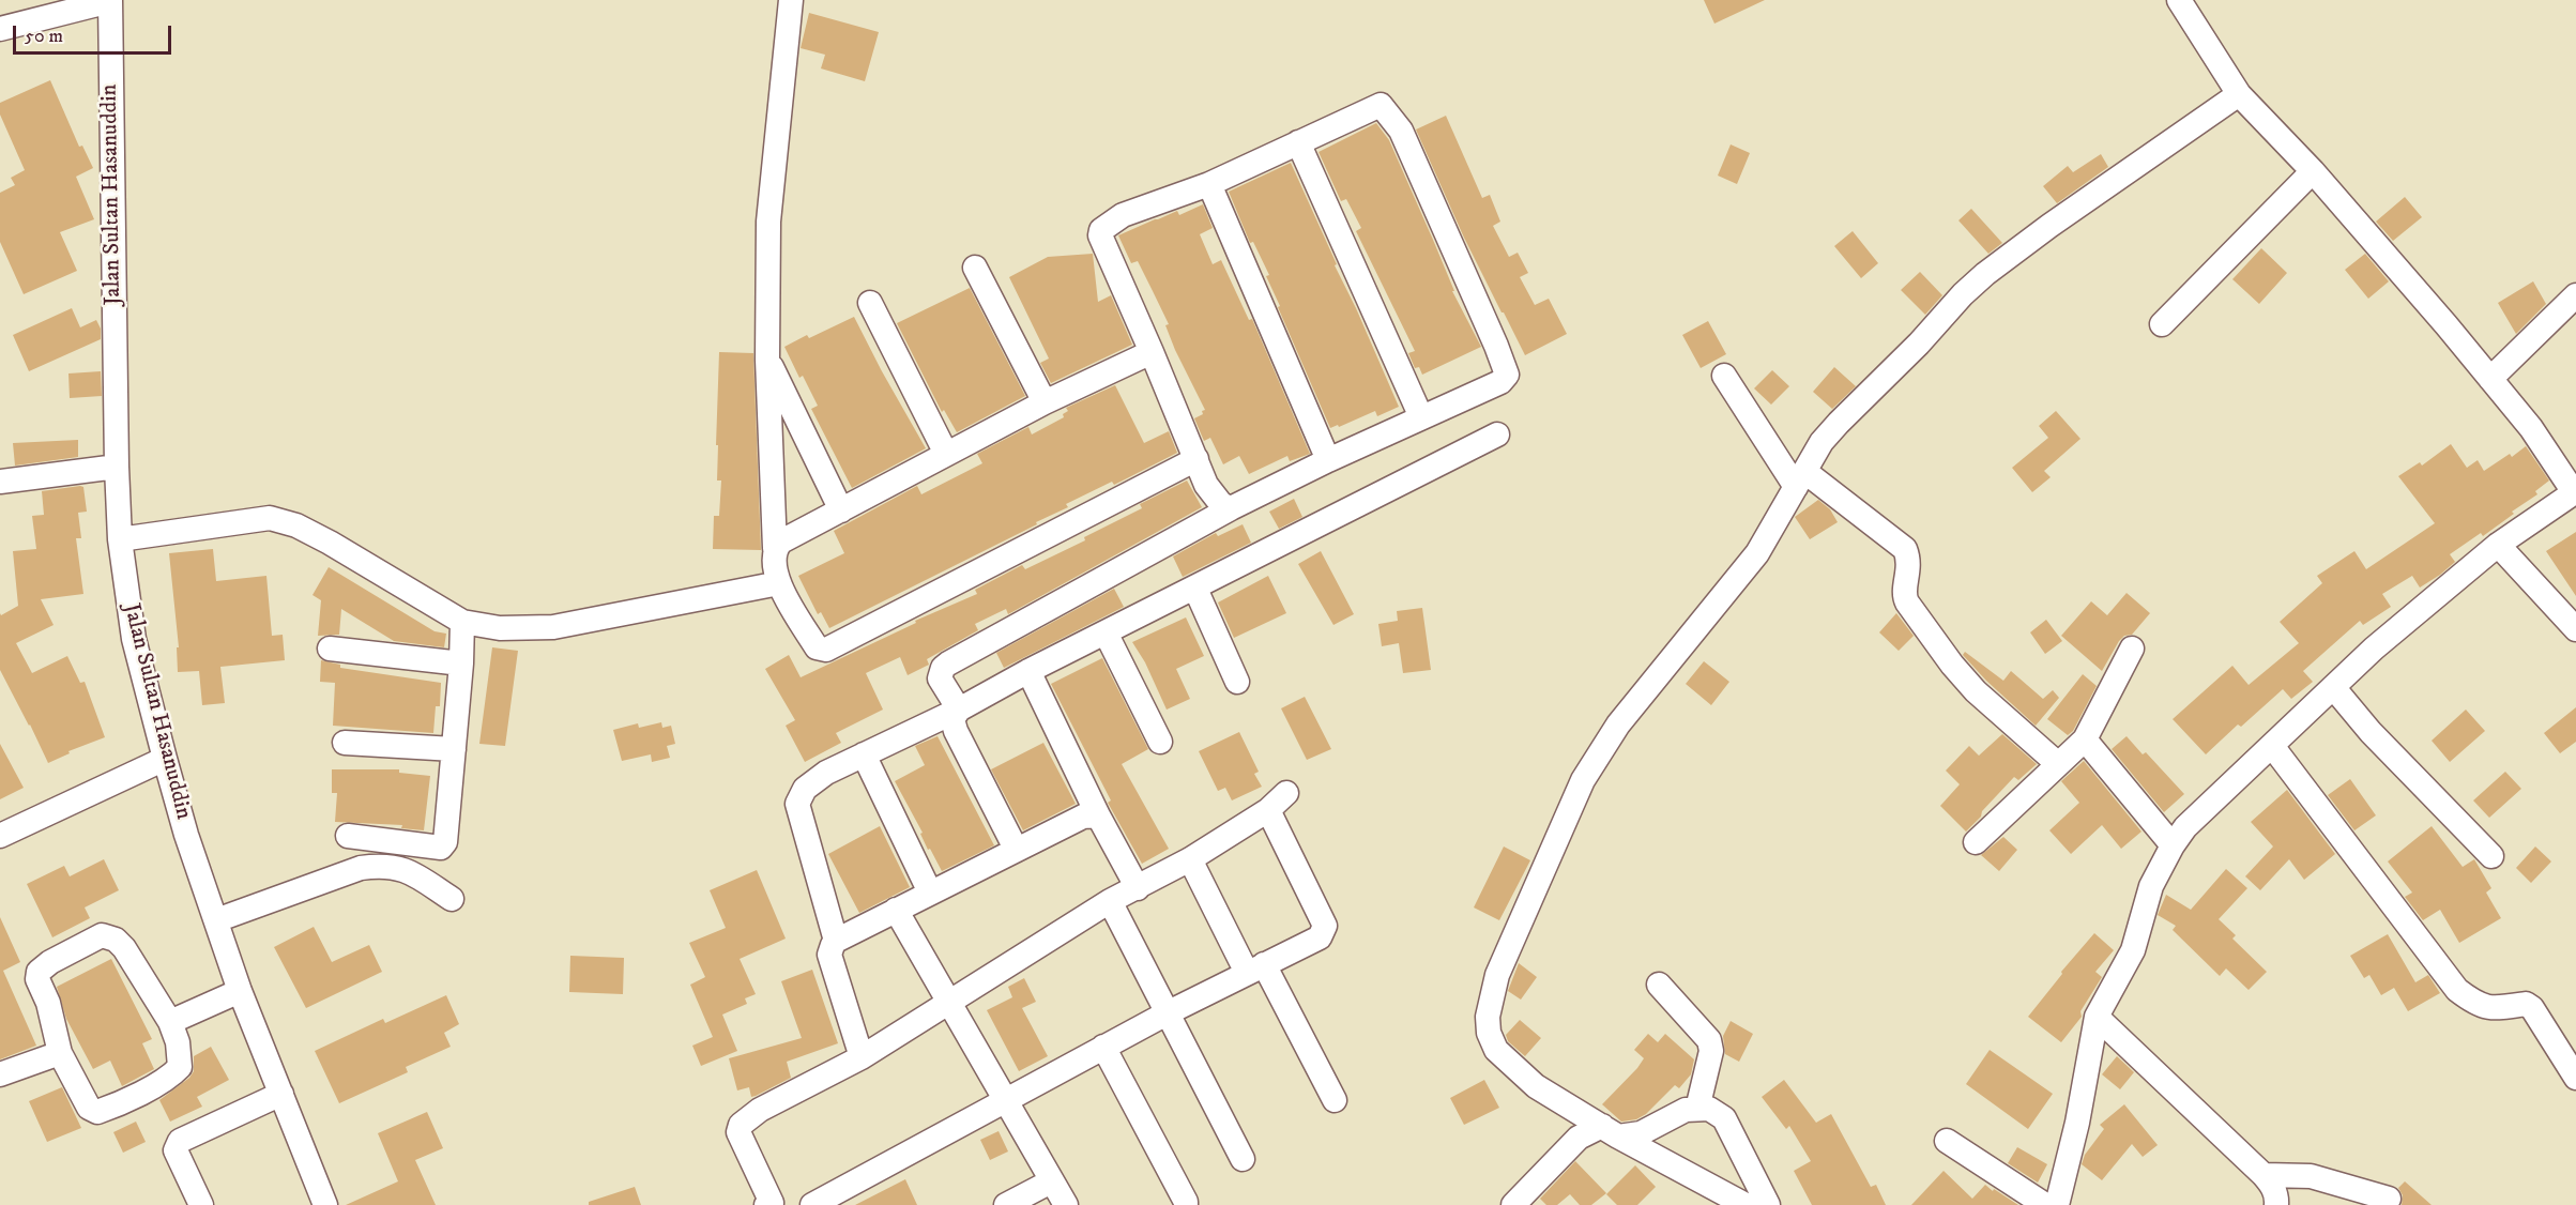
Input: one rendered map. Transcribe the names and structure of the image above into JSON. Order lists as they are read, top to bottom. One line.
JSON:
{"streets":{"street":["Jalan Sultan Hasanuddin"]},"scale_bar":"50 m"}
